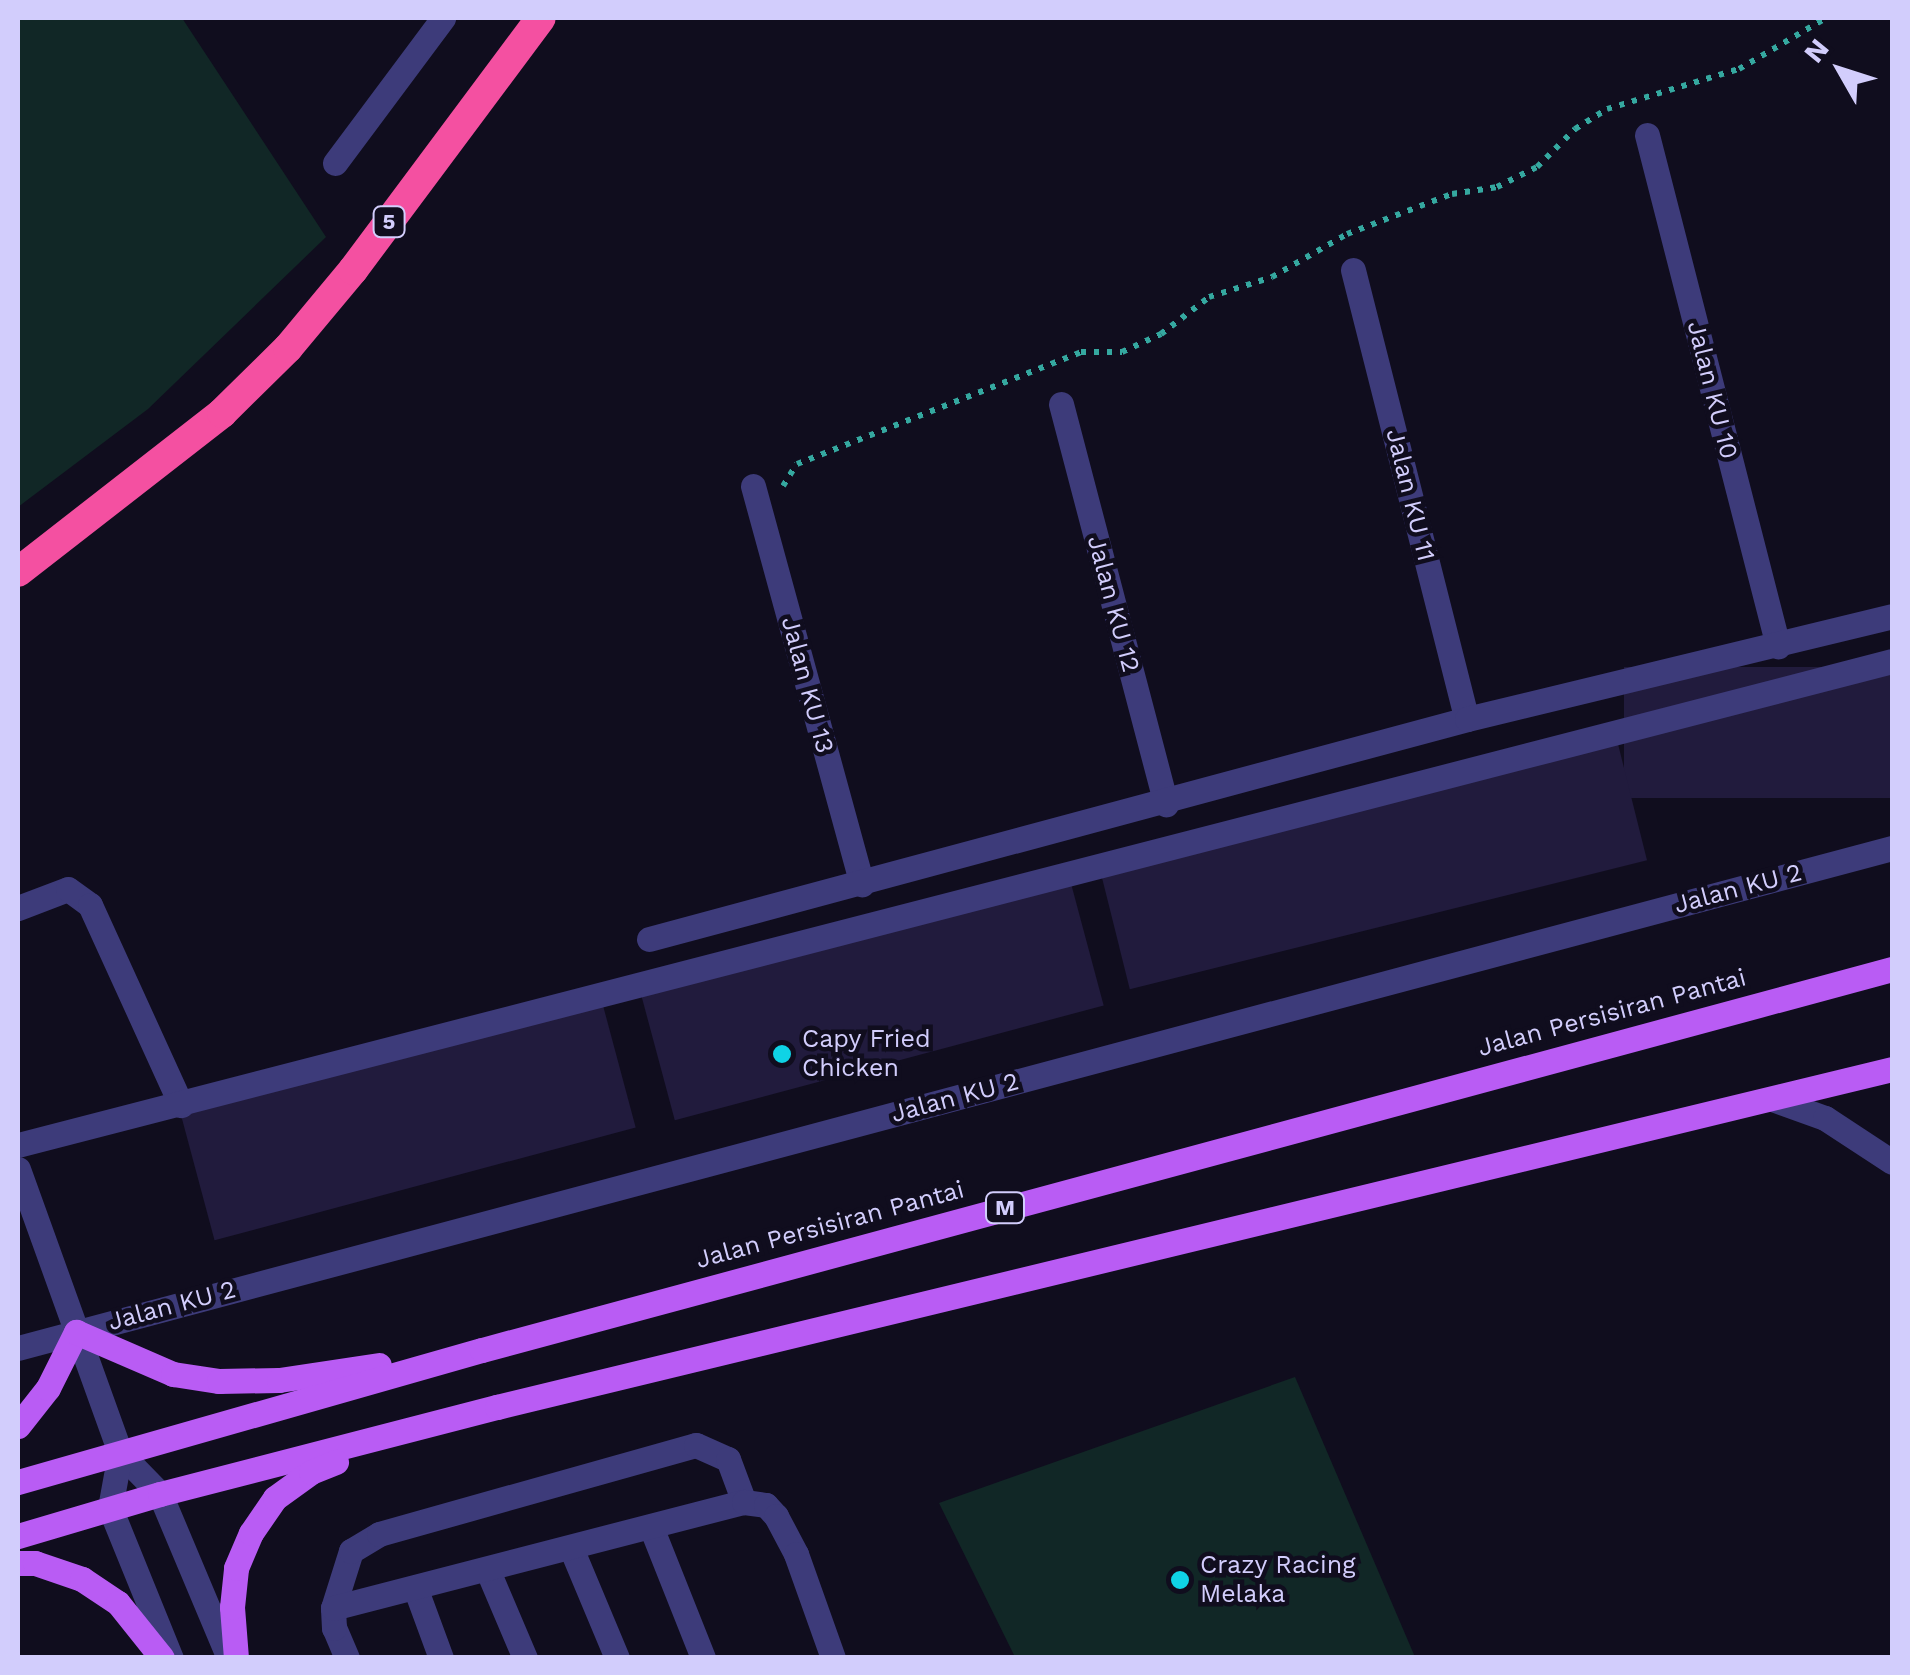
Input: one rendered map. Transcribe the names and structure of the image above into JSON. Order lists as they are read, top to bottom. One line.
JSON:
{"streets":{"highway":["5"],"main road":["Jalan Persisiran Pantai","M"],"street":["Jalan KU 10","Jalan KU 11","Jalan KU 12","Jalan KU 13","Jalan KU 2"]},"places":["Capy Fried Chicken","Crazy Racing Melaka"],"north":"top left"}
